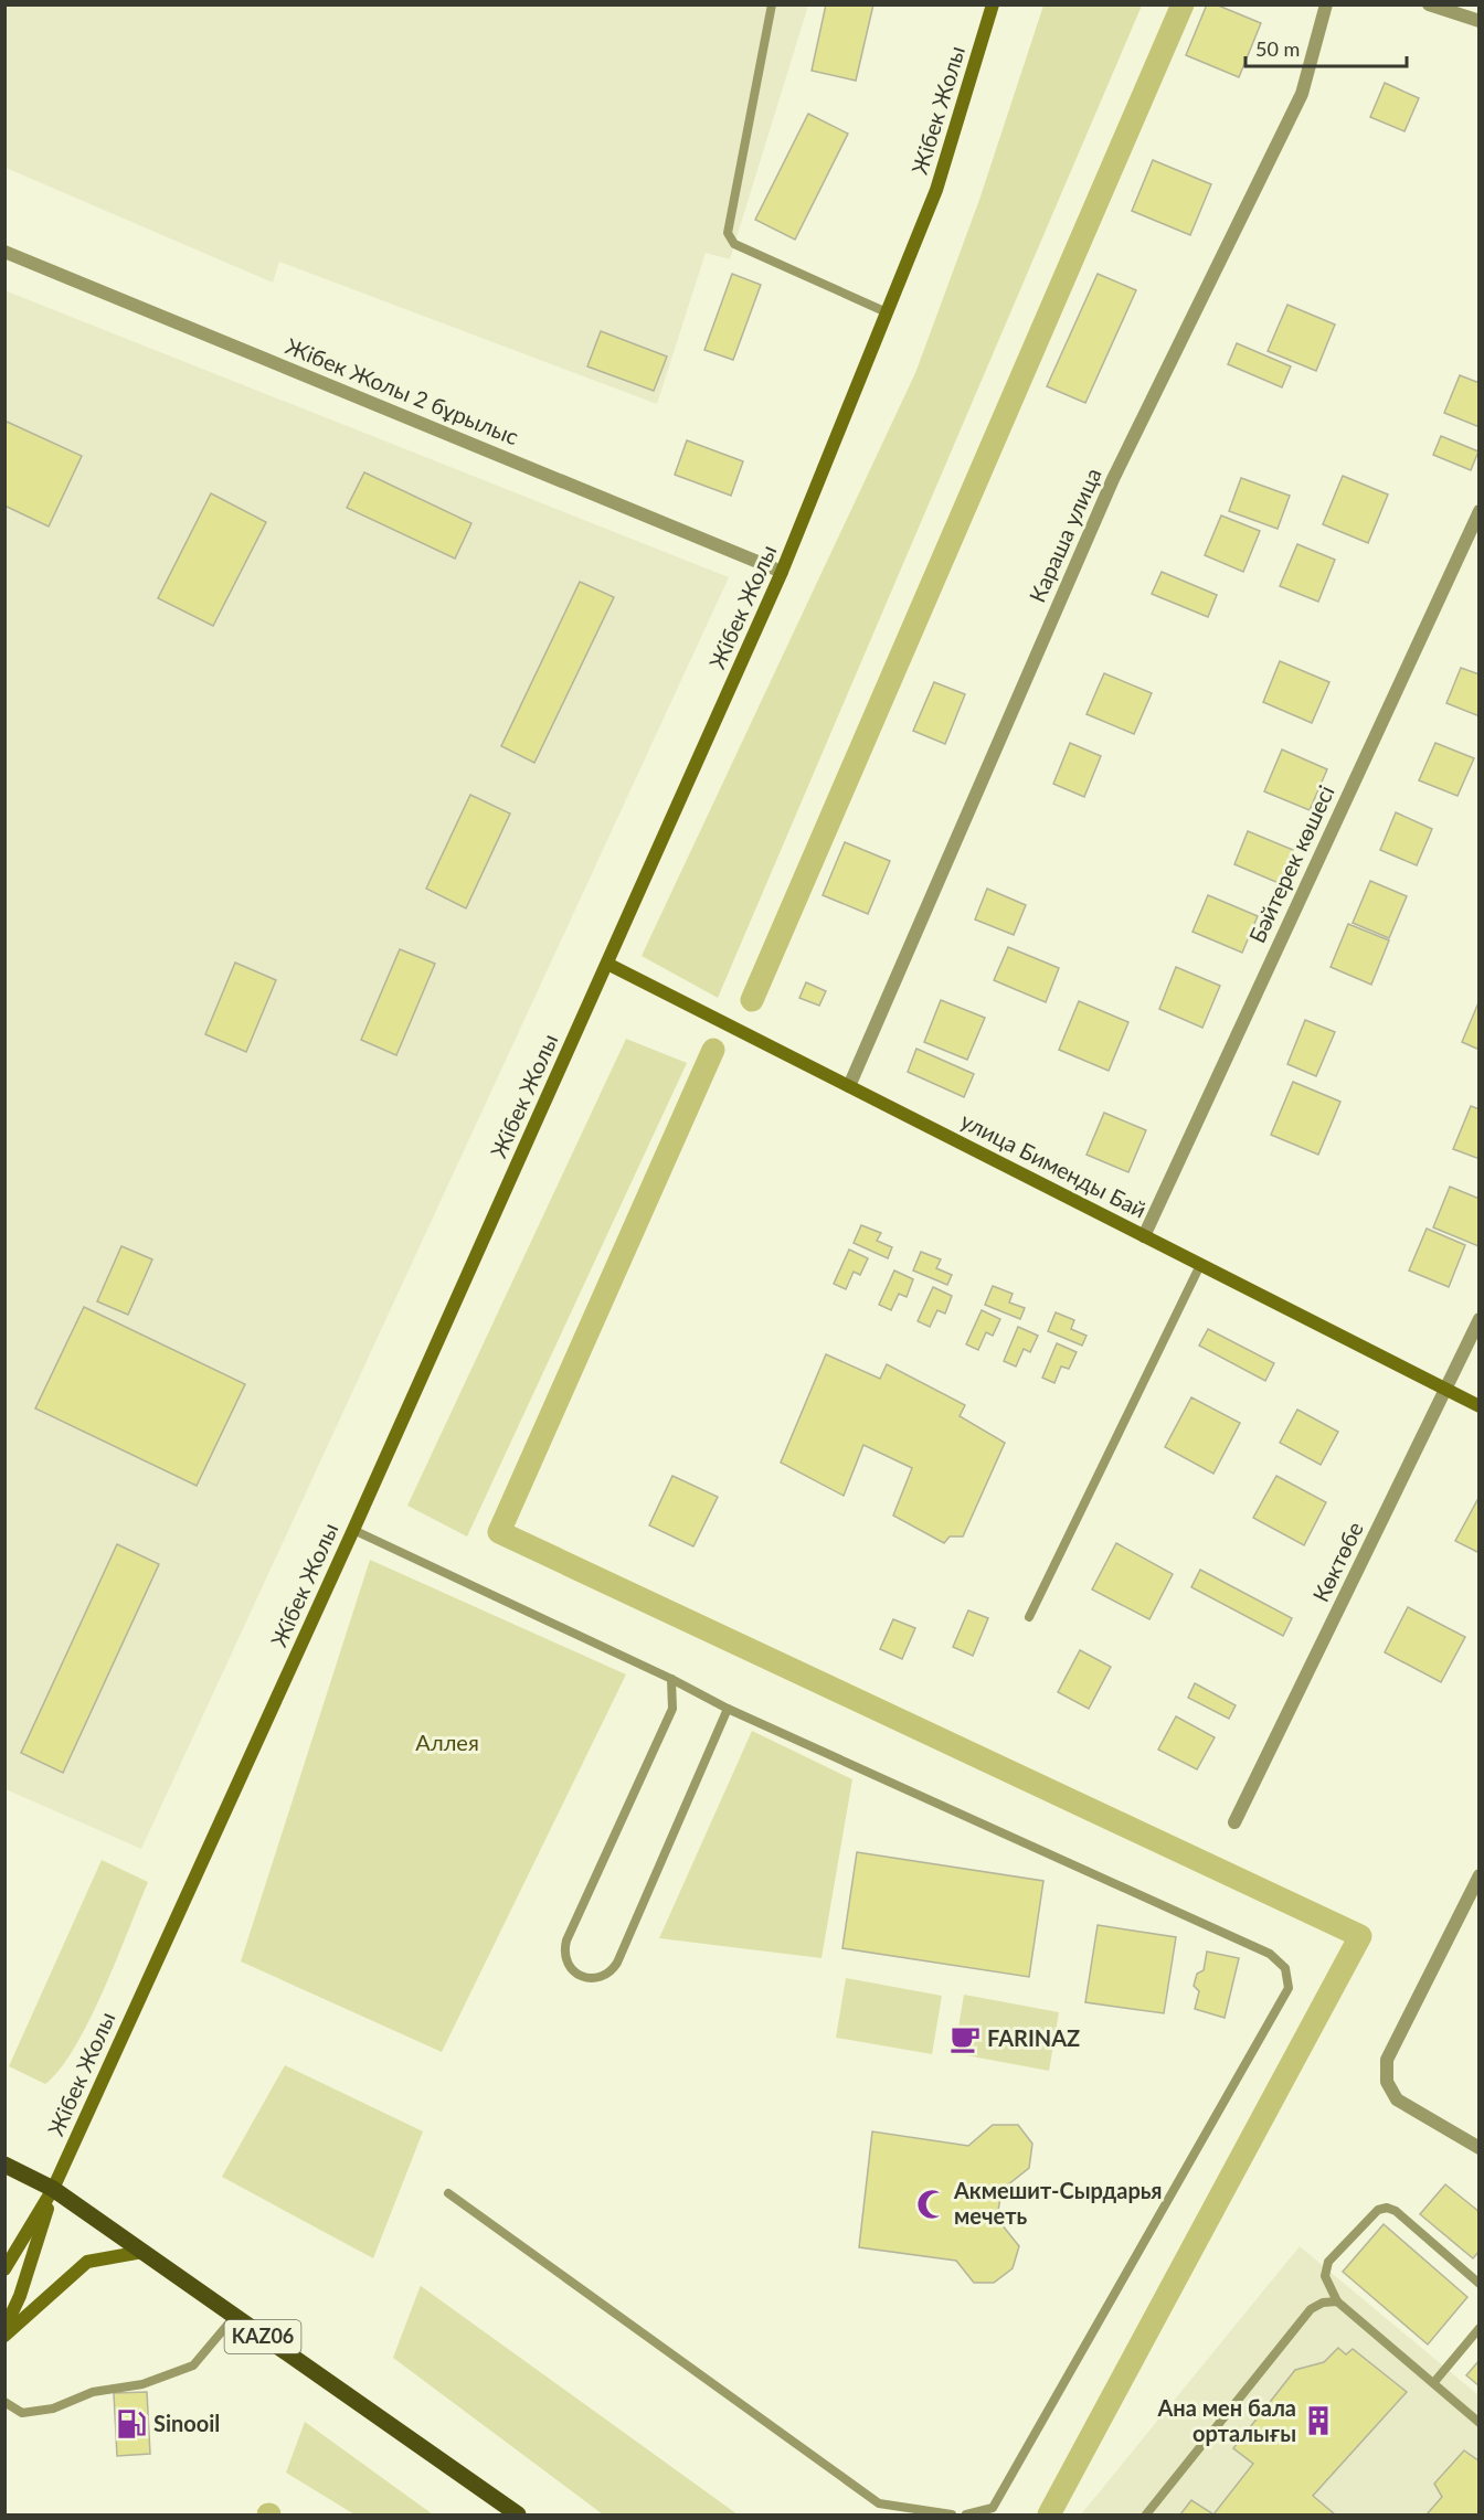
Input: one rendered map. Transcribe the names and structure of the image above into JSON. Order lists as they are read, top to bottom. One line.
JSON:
{"streets":{"main road":["Жібек Жолы","улица Бименды Бай","KAZ06"],"street":["Жібек Жолы 2 бұрылыс","Караша улица","Бәйтерек көшесі","Көктөбе"]},"crossings":[["Жібек Жолы","Жібек Жолы 2 бұрылыс"],["Жібек Жолы","улица Бименды Бай"],["Жібек Жолы","KAZ06"],["Караша улица","улица Бименды Бай"],["Бәйтерек көшесі","улица Бименды Бай"],["улица Бименды Бай","Көктөбе"]],"parks":["Аллея"],"places":{"cafe":["FARINAZ"],"mosque":["Акмешит-Сырдарья мечеть"],"building":["Ана мен бала орталығы"],"fuel station":["Sinooil"]},"scale_bar":"50 m"}
